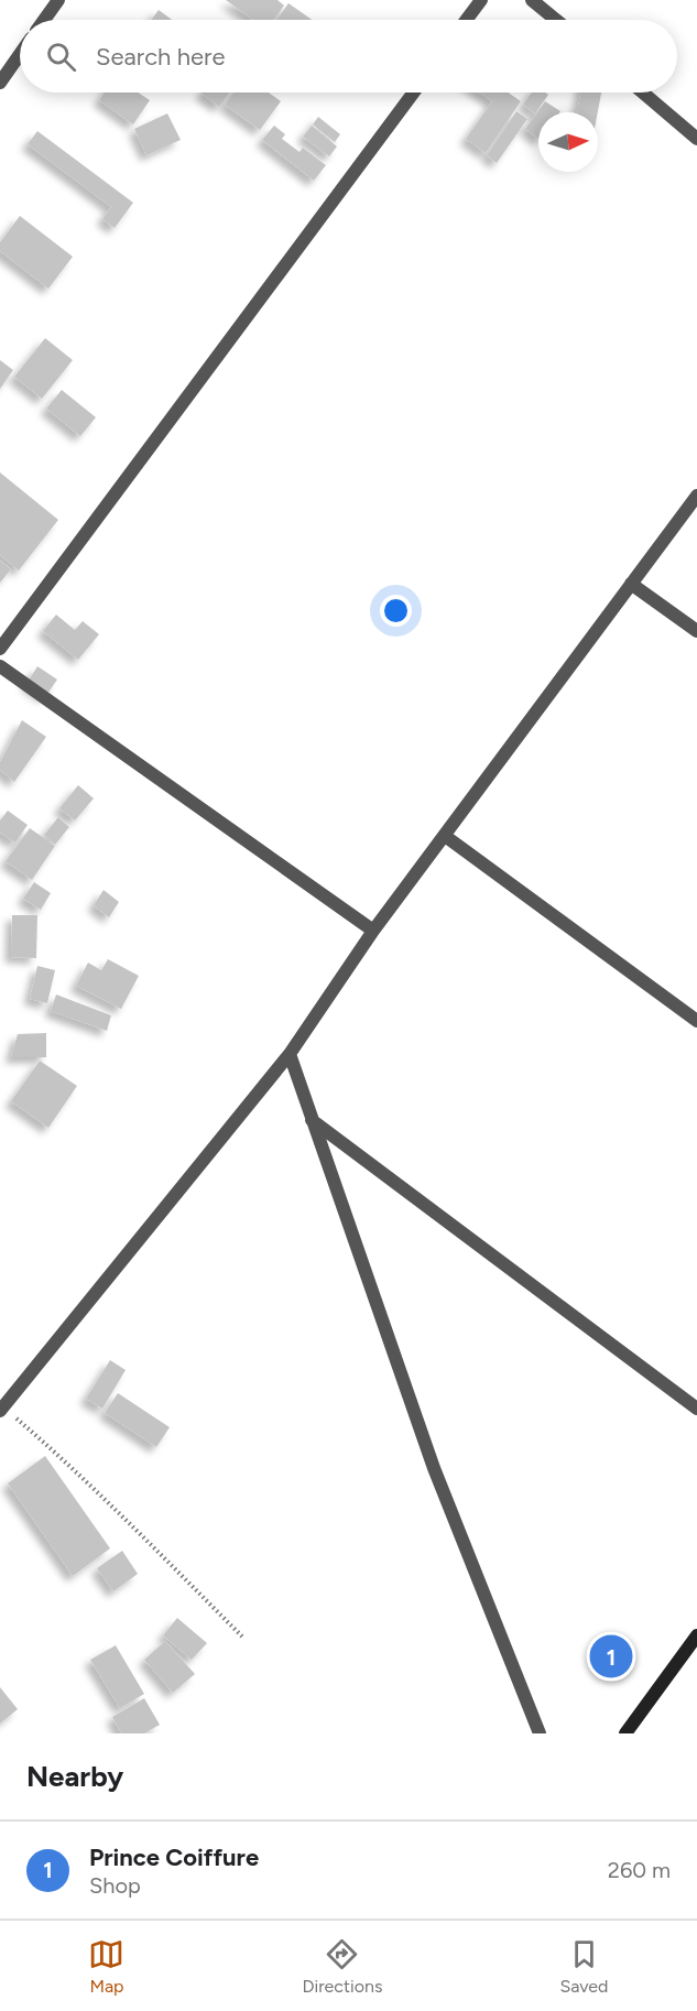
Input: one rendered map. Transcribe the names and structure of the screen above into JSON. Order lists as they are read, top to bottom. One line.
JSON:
{"north":"right","page":{"search":"Search here","pins":"1","heading":"Nearby","list":[{"mark":"1","name":"Prince Coiffure","note":"Shop","value":"260 m"}],"nav":["Map","Directions","Saved"]}}
